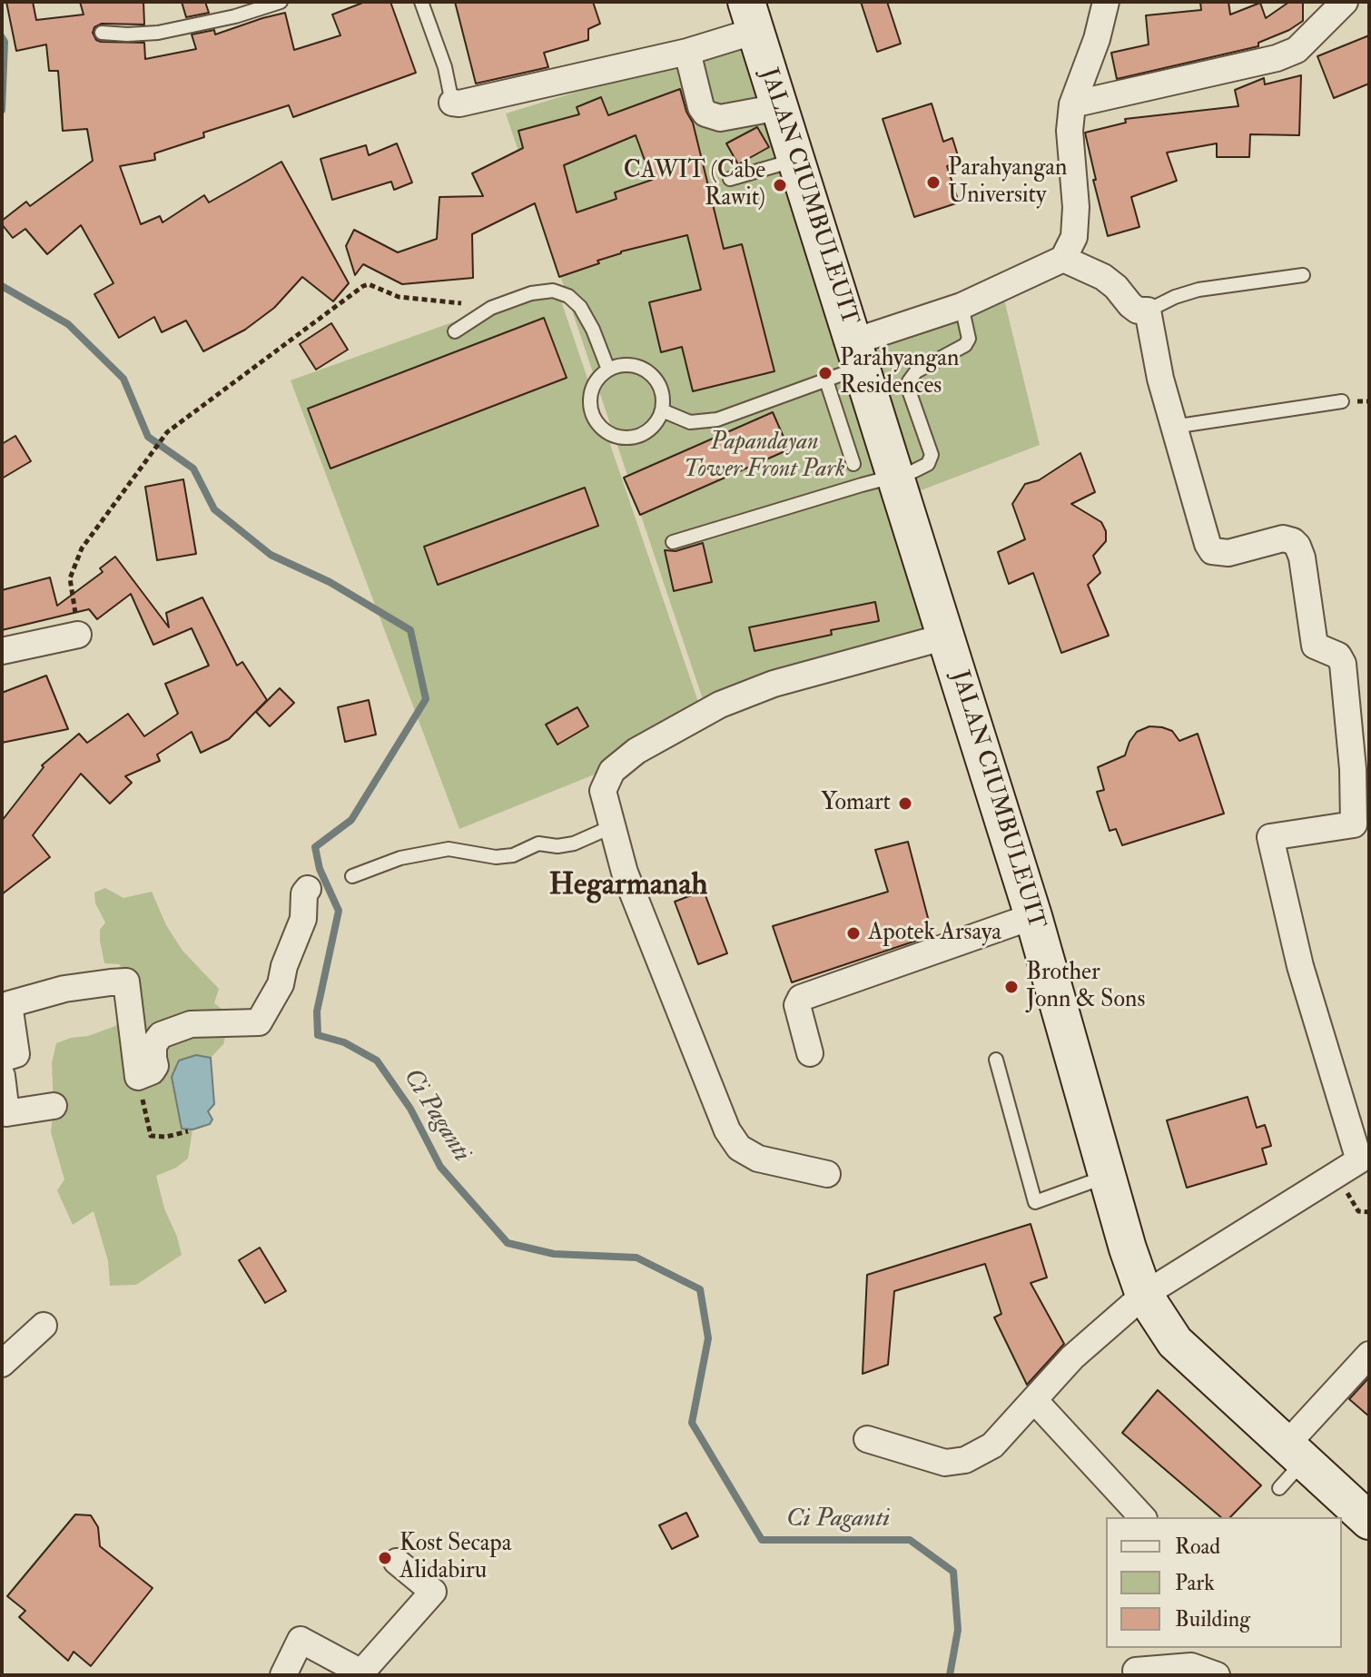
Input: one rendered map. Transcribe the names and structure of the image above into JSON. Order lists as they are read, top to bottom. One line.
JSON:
{"streets":{"main road":["JALAN CIUMBULEUIT"]},"districts":["Hegarmanah"],"water":["Ci Paganti"],"parks":["Papandayan Tower Front Park"],"places":["Parahyangan University","CAWIT (Cabe Rawit)","Parahyangan Residences","Yomart","Apotek Arsaya","Brother Jonn & Sons","Kost Secapa Alidabiru"],"legend":["Road","Park","Building"]}
